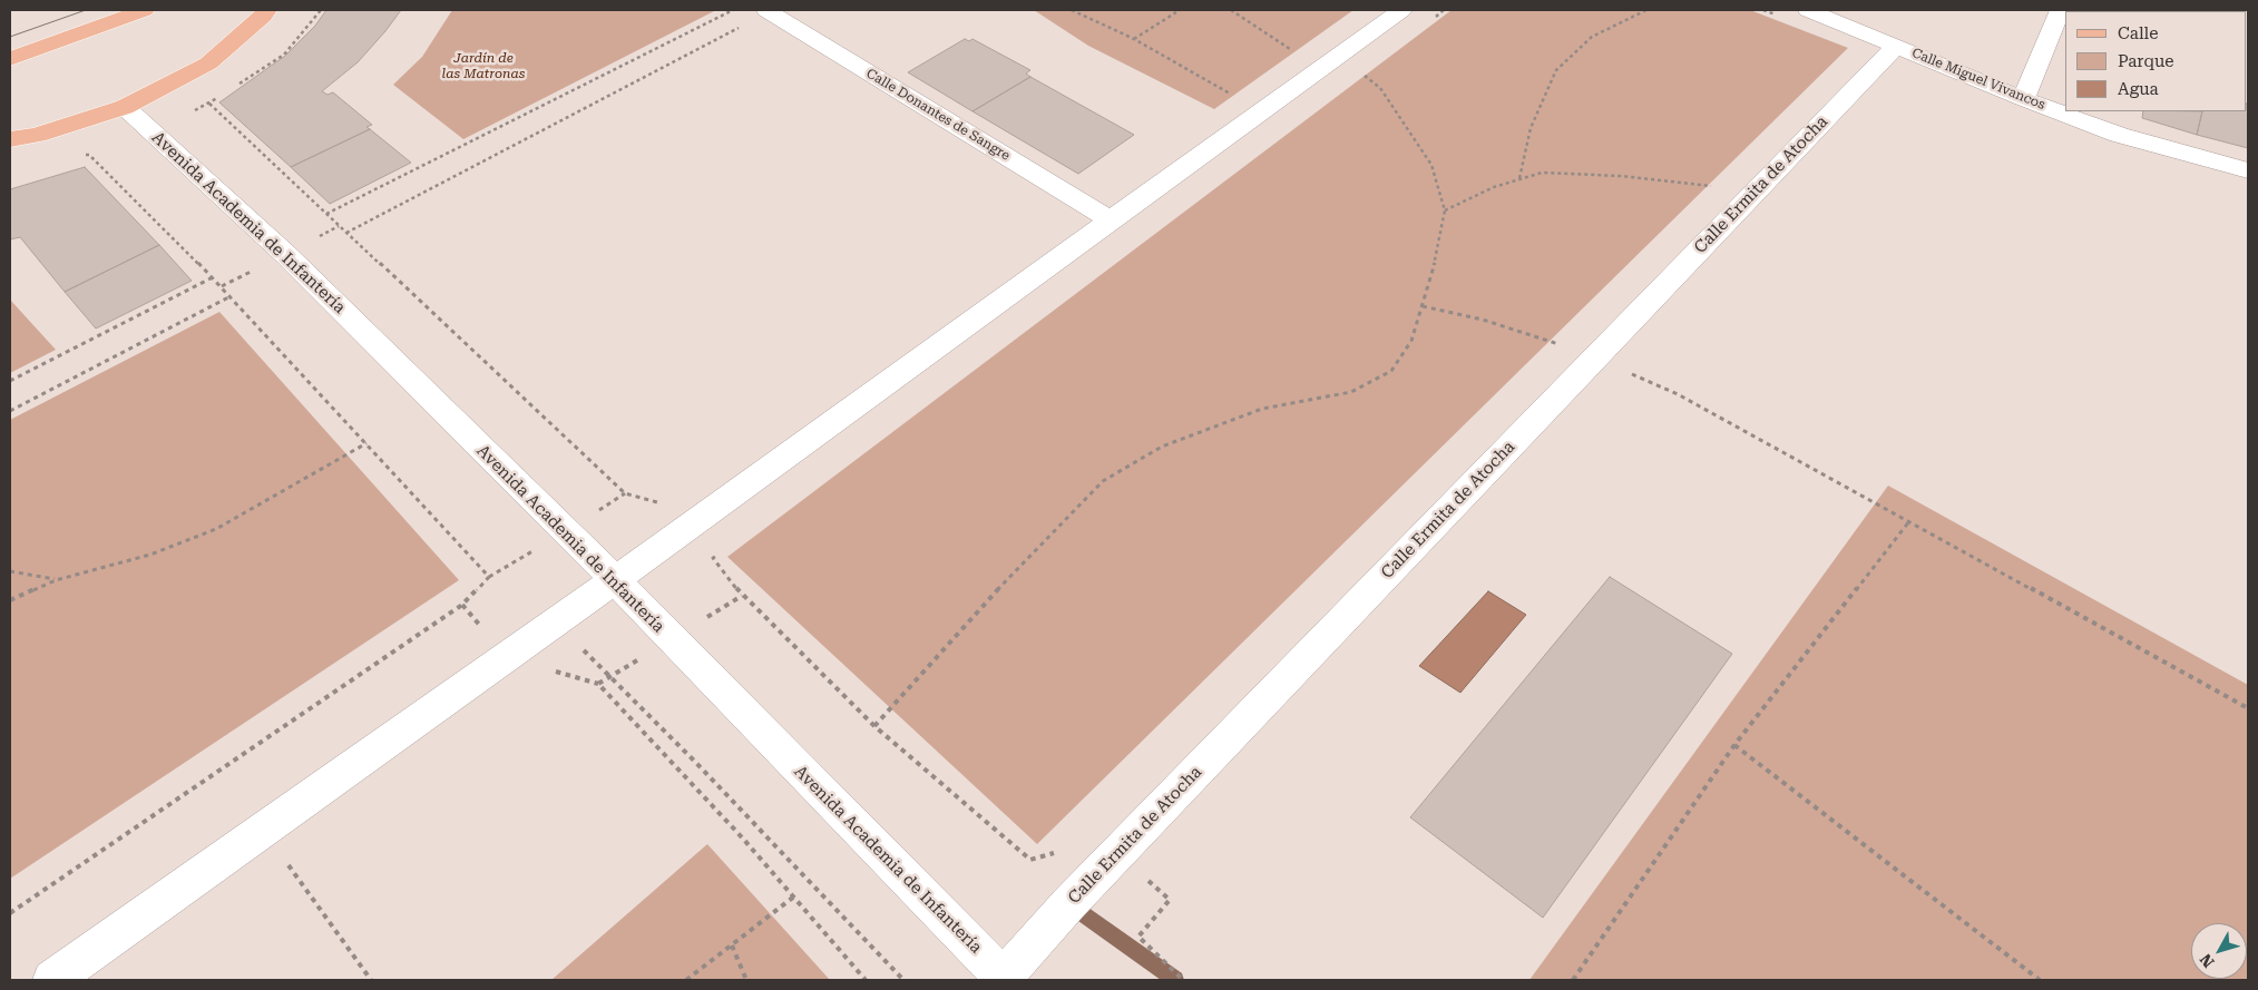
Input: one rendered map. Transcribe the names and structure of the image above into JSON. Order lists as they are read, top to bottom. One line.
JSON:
{"streets":{"street":["Calle Miguel Vivancos","Calle Donantes de Sangre","Calle Ermita de Atocha","Avenida Academia de Infantería"]},"crossings":[["Calle Miguel Vivancos","Calle Ermita de Atocha"],["Calle Ermita de Atocha","Avenida Academia de Infantería"]],"parks":["Jardín de las Matronas"],"legend":["Calle","Parque","Agua"],"north":"bottom left"}
